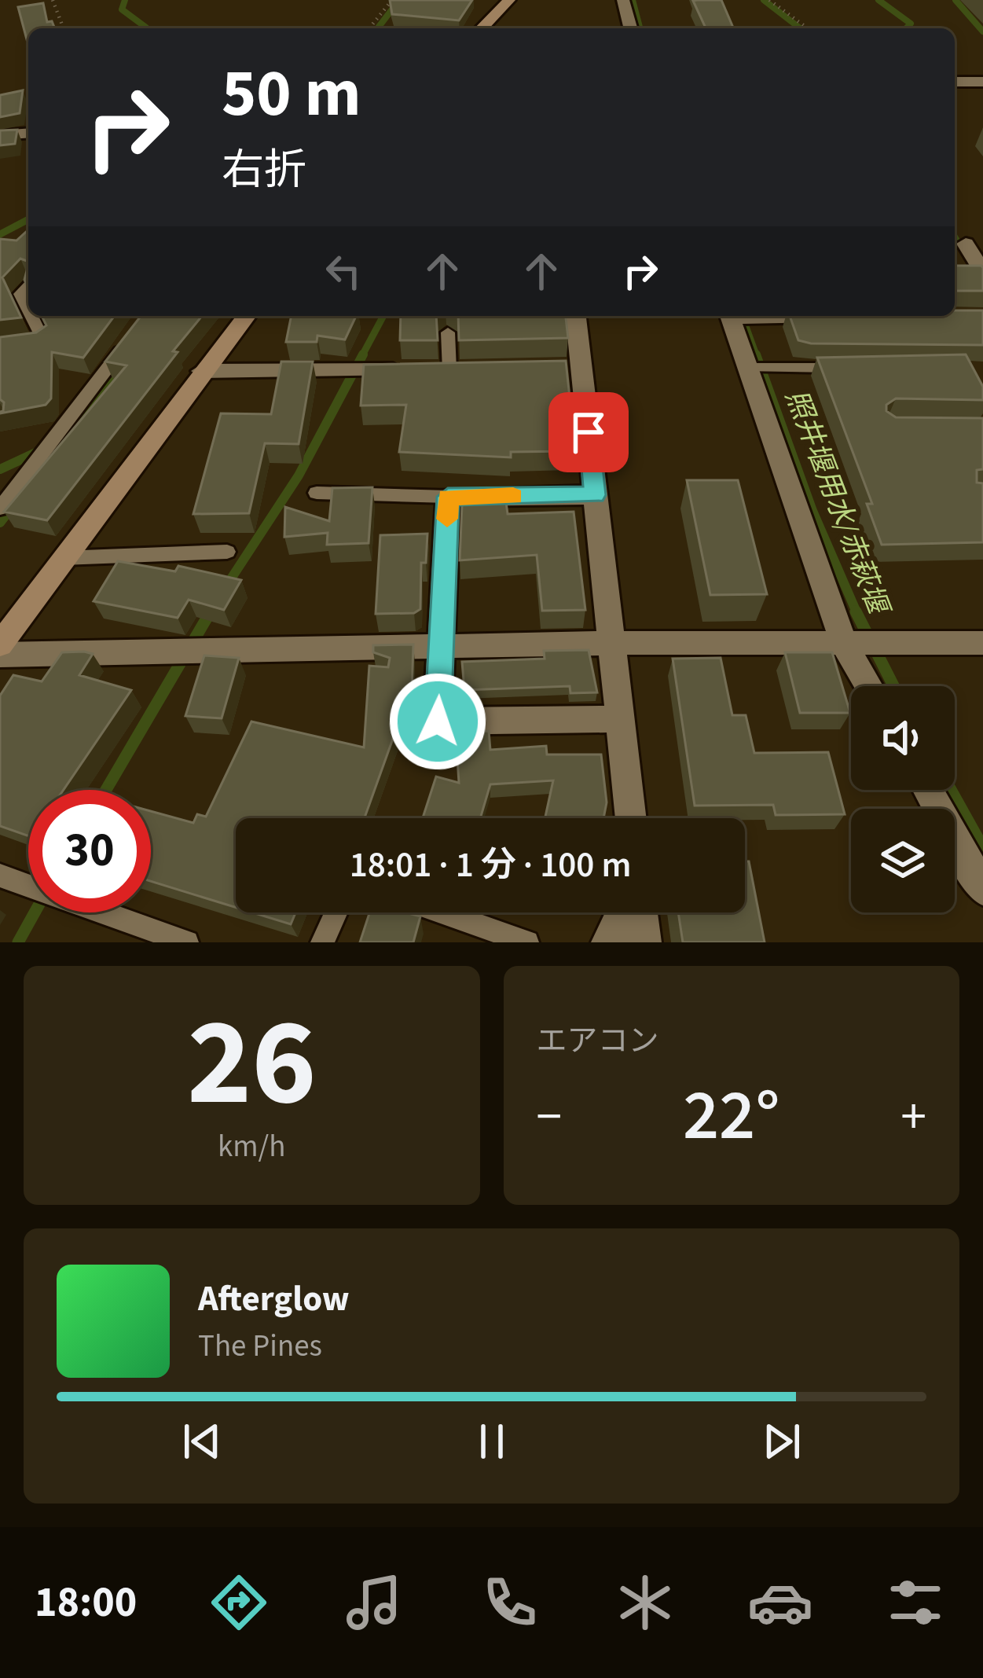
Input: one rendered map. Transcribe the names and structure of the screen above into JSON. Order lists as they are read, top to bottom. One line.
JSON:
{"water":["照井堰用水/赤萩堰"],"page":{"turn":["50 m","右折"],"limit":"30","trip":"18:01 · 1 分 · 100 m","tile":[["26","km/h"],"エアコン"],"heat":["−","22°","+"],"song":["Afterglow","The Pines"],"tabs":"18:00"}}
